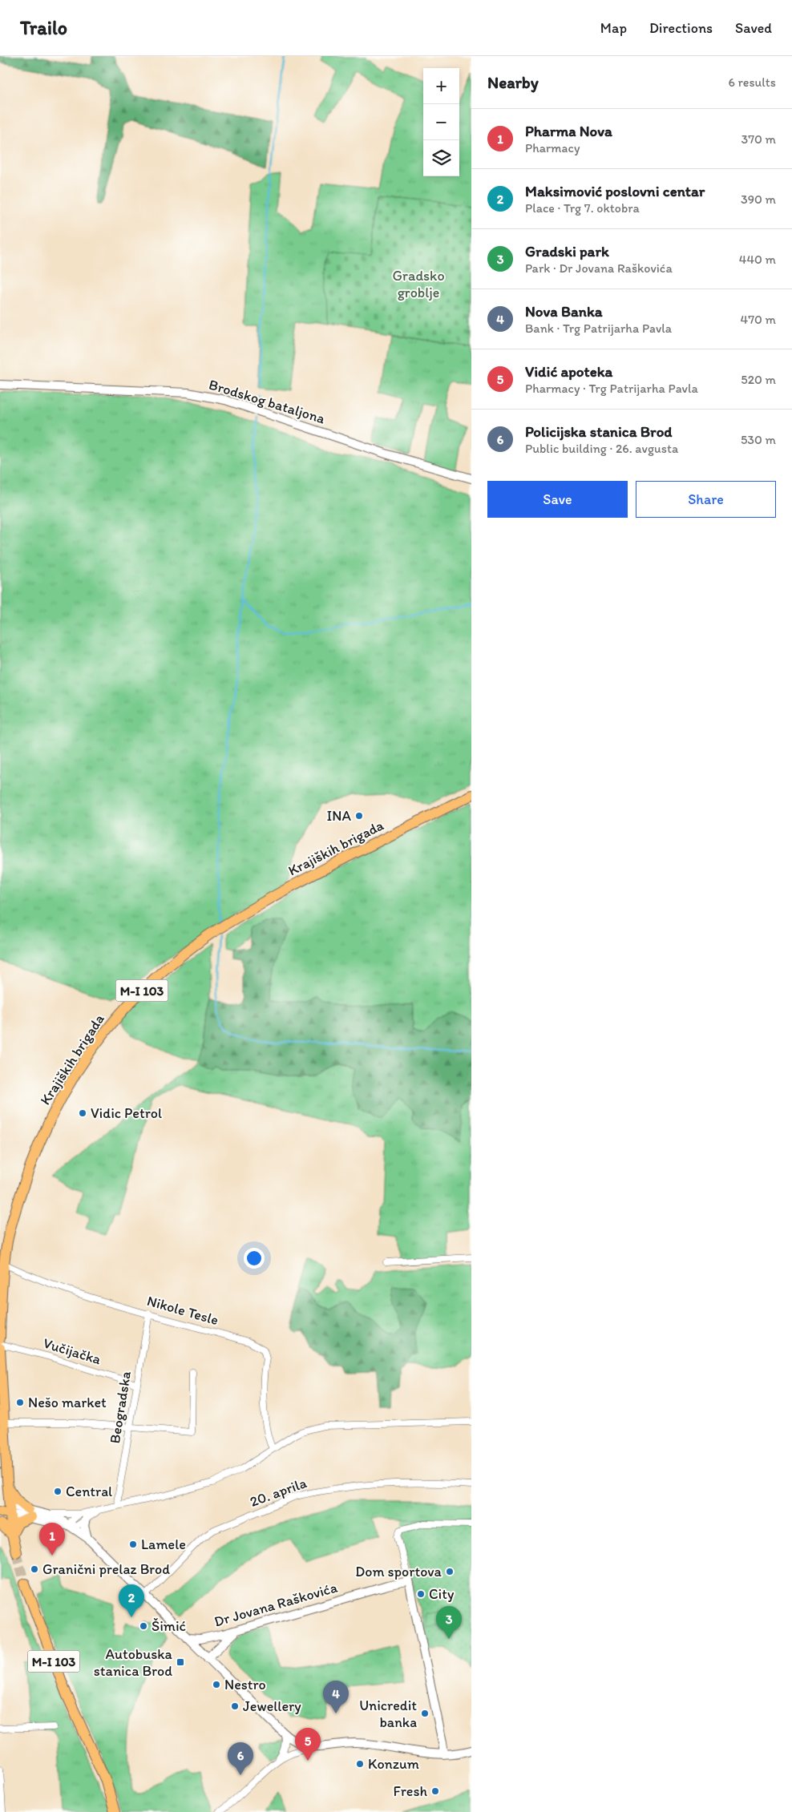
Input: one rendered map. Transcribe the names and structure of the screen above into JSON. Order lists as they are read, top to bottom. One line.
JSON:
{"streets":{"main road":["Krajiških brigada","M-I 103"],"street":["Brodskog bataljona","Nikole Tesle","Vučijačka","Beogradska","20. aprila","Dr Jovana Raškovića"]},"crossings":[["Krajiških brigada","Nikole Tesle"],["Nikole Tesle","Beogradska"],["Vučijačka","Beogradska"]],"parks":["Gradsko groblje"],"places":{"other":["INA","Vidic Petrol","Nešo market","Central","Lamele","Granični prelaz Brod","Dom sportova","City","Šimić","Nestro","Jewellery","Unicredit banka","Konzum","Fresh"],"transit":["Autobuska stanica Brod"]},"page":{"header":"Trailo","nav":["Map","Directions","Saved"],"heading":["Nearby","6 results"],"map_buttons":["+","−"],"list":[{"mark":"1","name":"Pharma Nova","note":"Pharmacy","value":"370 m"},{"mark":"2","name":"Maksimović poslovni centar","note":"Place · Trg 7. oktobra","value":"390 m"},{"mark":"3","name":"Gradski park","note":"Park · Dr Jovana Raškovića","value":"440 m"},{"mark":"4","name":"Nova Banka","note":"Bank · Trg Patrijarha Pavla","value":"470 m"},{"mark":"5","name":"Vidić apoteka","note":"Pharmacy · Trg Patrijarha Pavla","value":"520 m"},{"mark":"6","name":"Policijska stanica Brod","note":"Public building · 26. avgusta","value":"530 m"}],"buttons":["Save","Share"],"pins":["1","2","3","4","5","6"]}}
